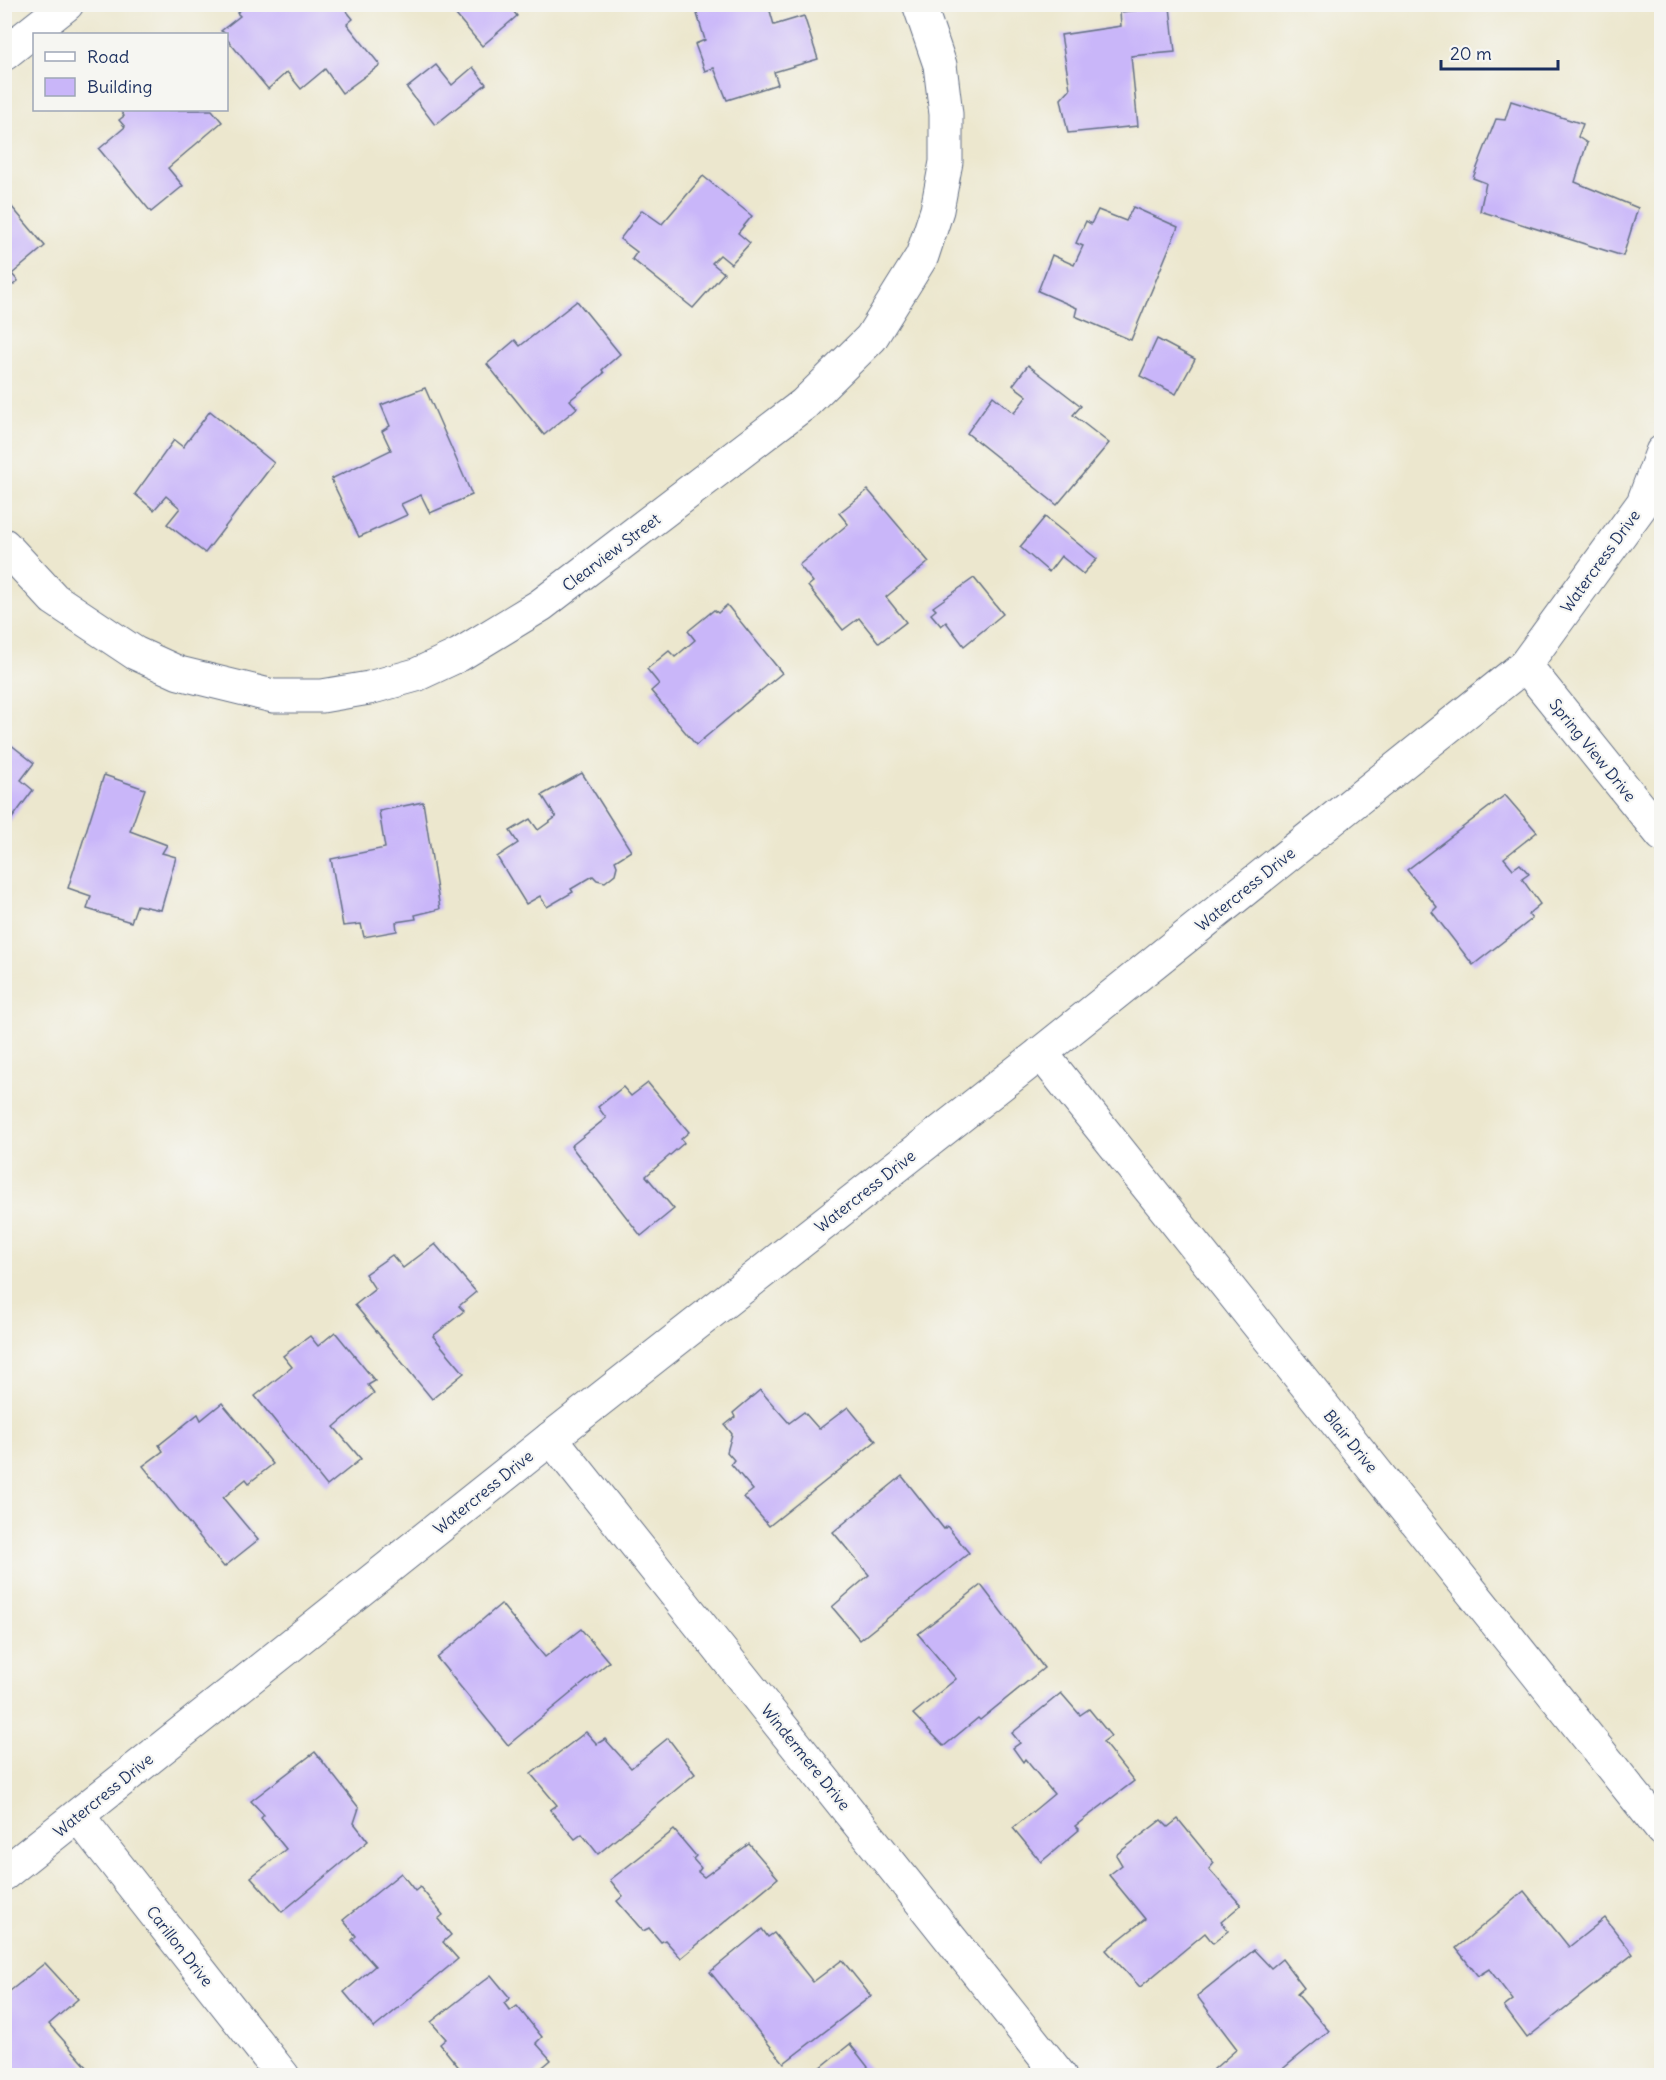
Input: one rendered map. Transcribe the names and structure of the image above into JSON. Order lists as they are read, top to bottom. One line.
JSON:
{"streets":{"street":["Clearview Street","Watercress Drive","Spring View Drive","Blair Drive","Windermere Drive","Carillon Drive"]},"crossings":[["Watercress Drive","Spring View Drive"],["Watercress Drive","Blair Drive"],["Watercress Drive","Windermere Drive"],["Watercress Drive","Carillon Drive"]],"legend":["Road","Building"],"scale_bar":"20 m"}
